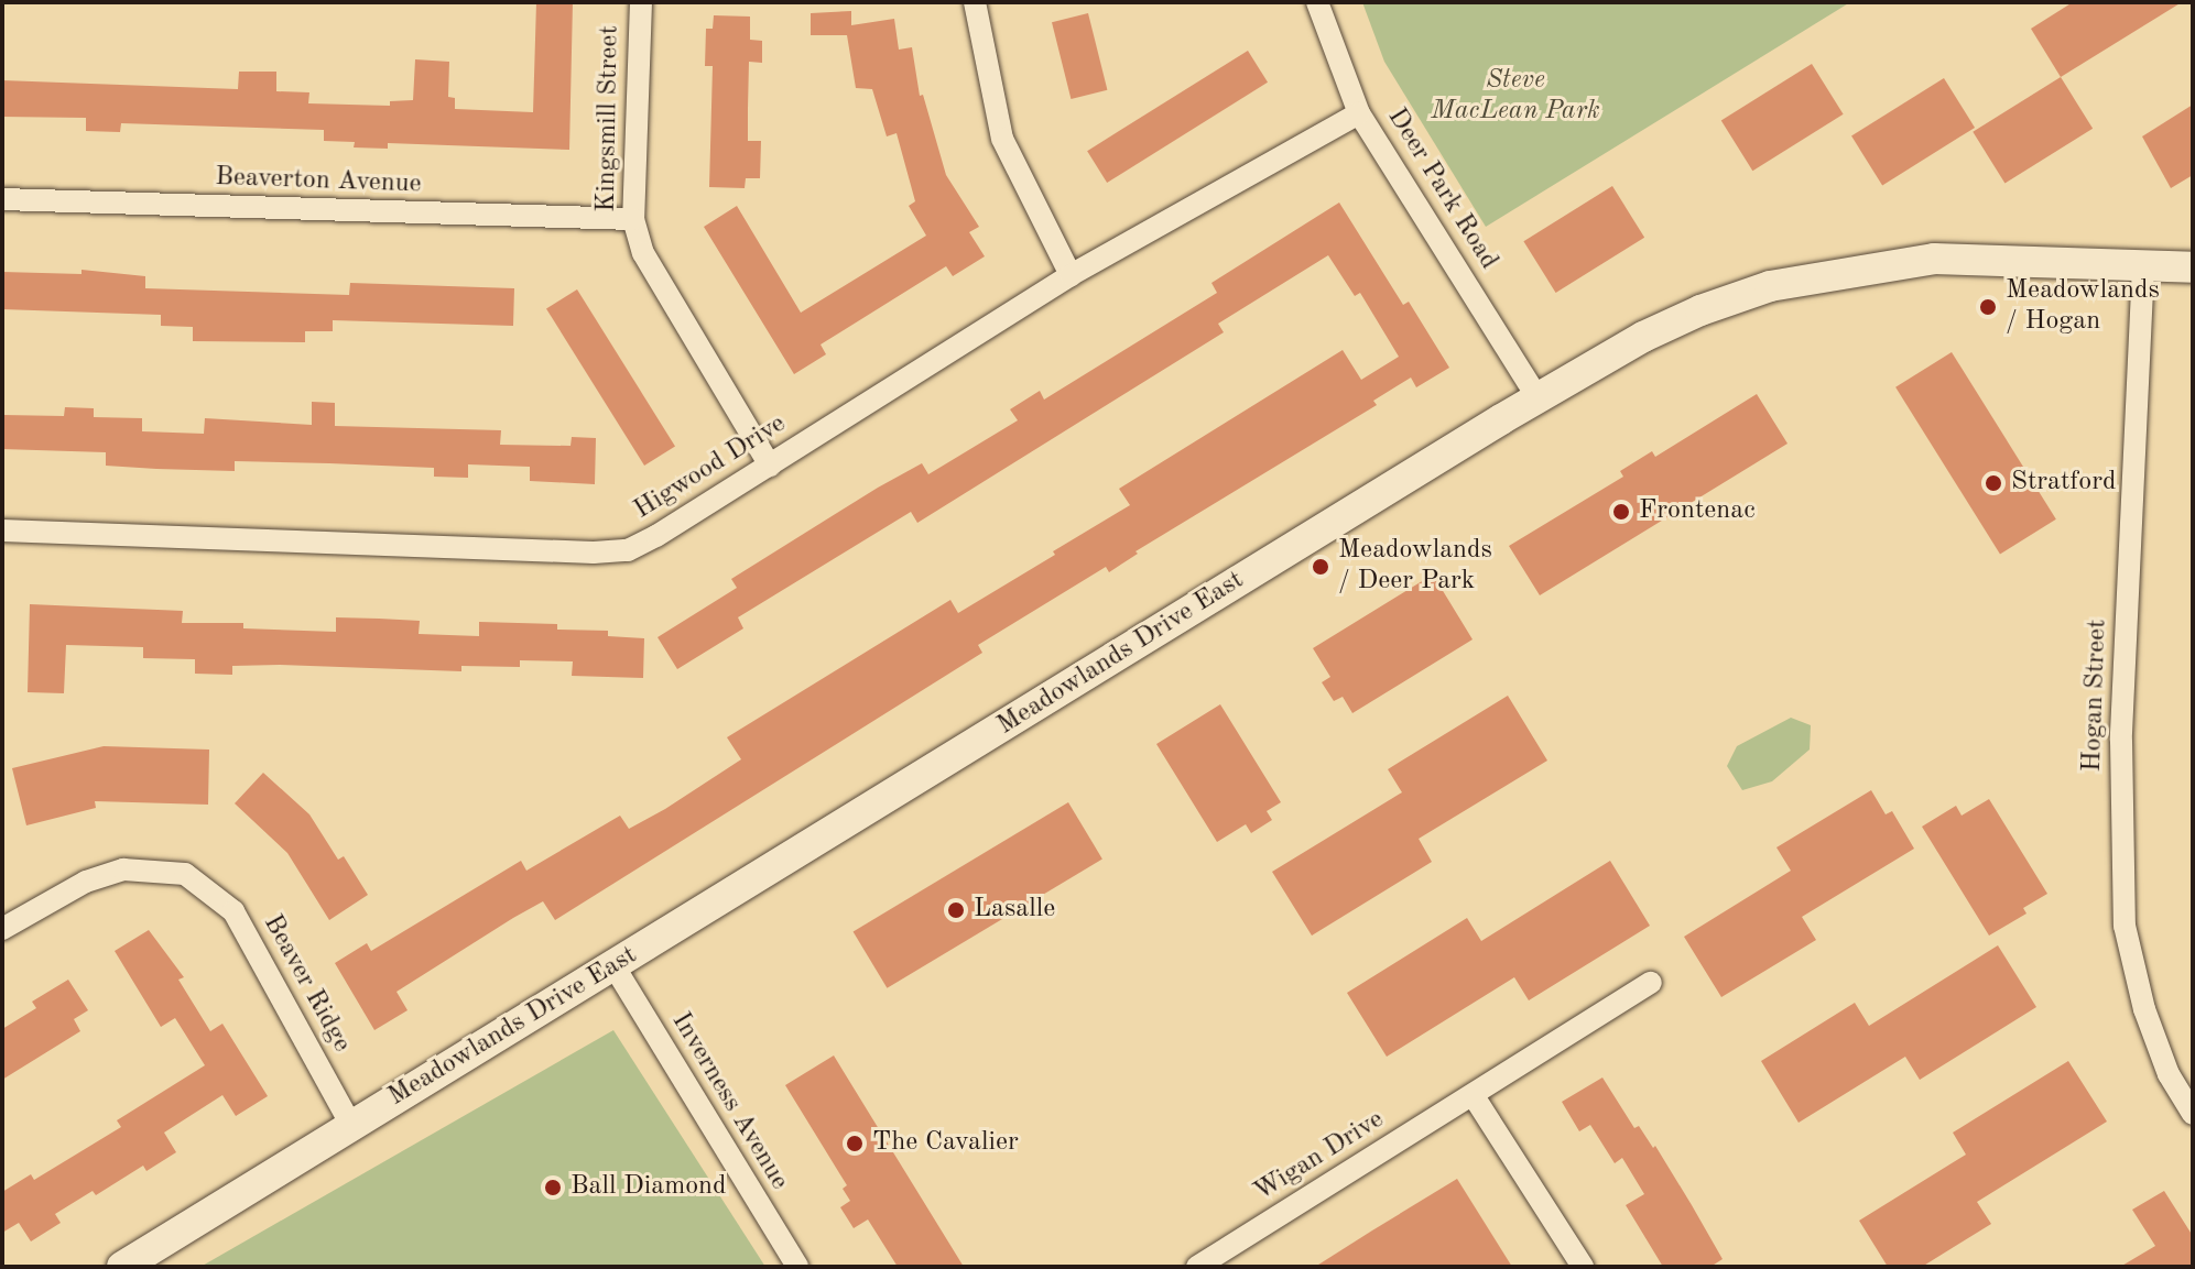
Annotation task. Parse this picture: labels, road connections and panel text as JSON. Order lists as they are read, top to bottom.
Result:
{
  "streets": {
    "main road": ["Meadowlands Drive East"],
    "street": [
      "Kingsmill Street",
      "Beaverton Avenue",
      "Deer Park Road",
      "Higwood Drive",
      "Hogan Street",
      "Beaver Ridge",
      "Inverness Avenue",
      "Wigan Drive"
    ]
  },
  "crossings": [
    ["Kingsmill Street", "Beaverton Avenue"],
    ["Kingsmill Street", "Higwood Drive"],
    ["Deer Park Road", "Higwood Drive"],
    ["Deer Park Road", "Meadowlands Drive East"],
    ["Meadowlands Drive East", "Hogan Street"],
    ["Meadowlands Drive East", "Beaver Ridge"],
    ["Meadowlands Drive East", "Inverness Avenue"]
  ],
  "parks": ["Steve MacLean Park"],
  "places": [
    "Meadowlands / Hogan",
    "Stratford",
    "Frontenac",
    "Meadowlands / Deer Park",
    "Lasalle",
    "The Cavalier",
    "Ball Diamond"
  ]
}
